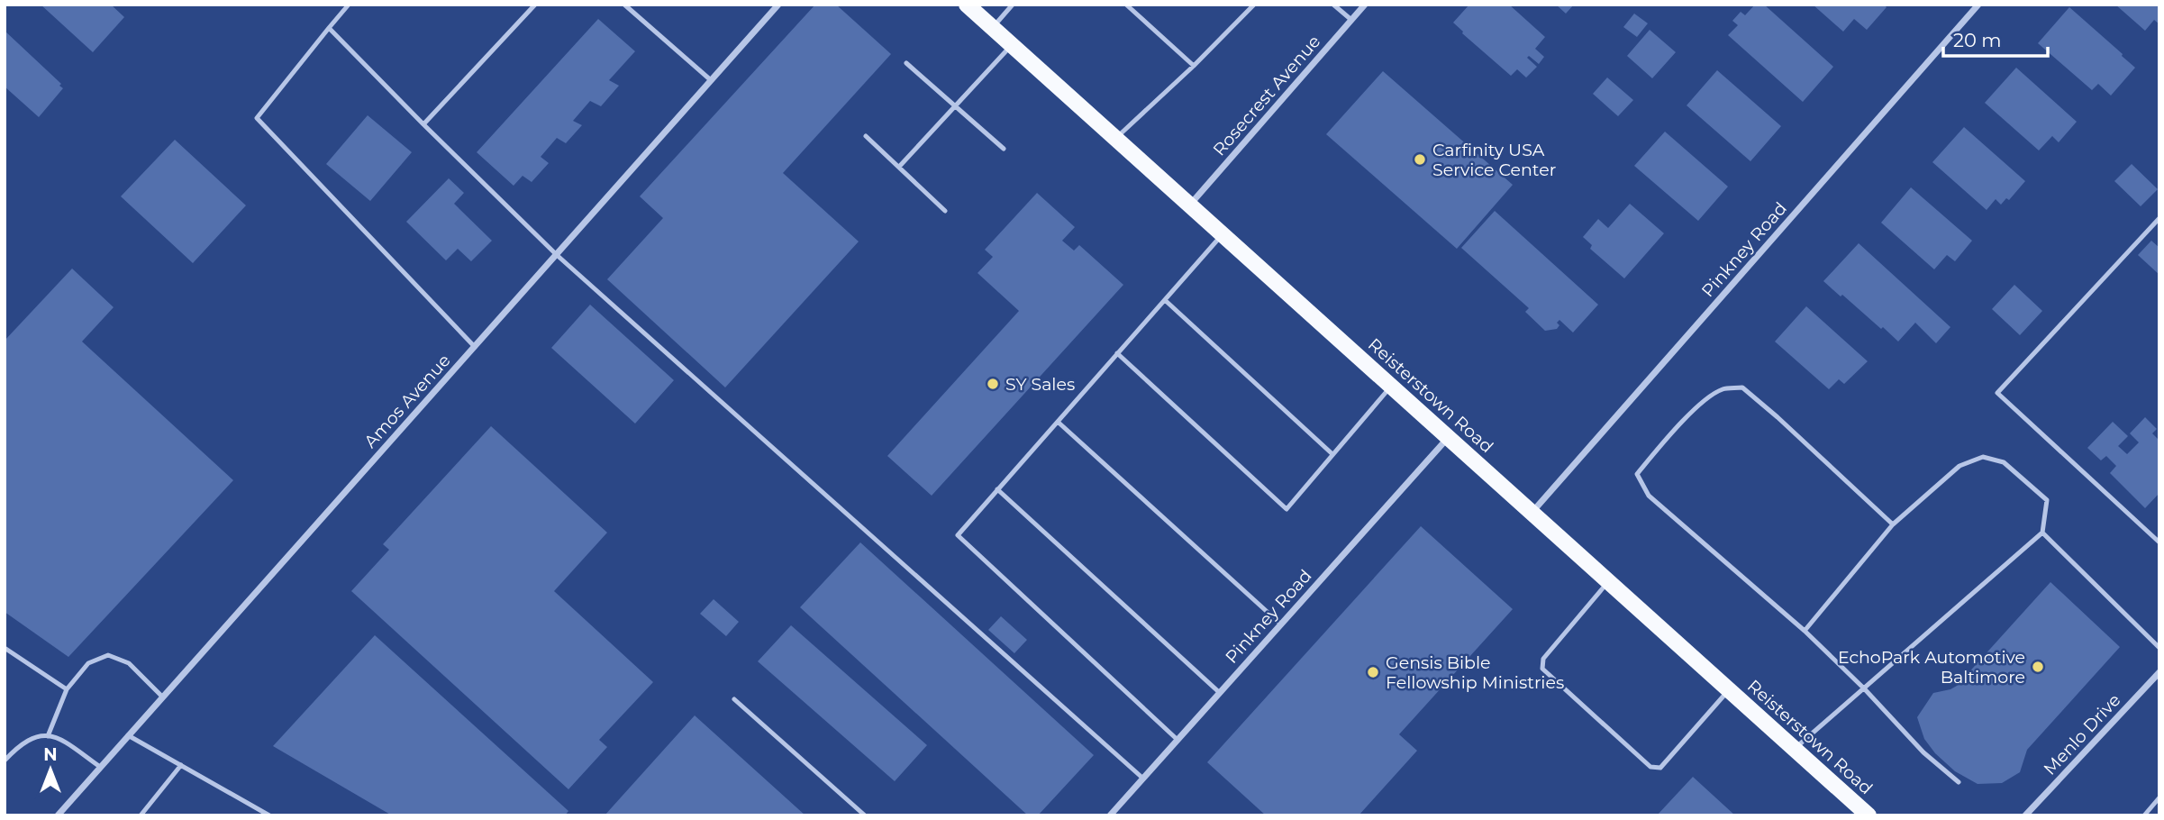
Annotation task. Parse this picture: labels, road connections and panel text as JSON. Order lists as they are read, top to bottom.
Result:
{
  "streets": {
    "main road": ["Reisterstown Road"],
    "street": [
      "Rosecrest Avenue",
      "Pinkney Road",
      "Amos Avenue",
      "Menlo Drive"
    ]
  },
  "crossings": [
    ["Rosecrest Avenue", "Reisterstown Road"],
    ["Pinkney Road", "Reisterstown Road"]
  ],
  "places": [
    "Carfinity USA Service Center",
    "SY Sales",
    "EchoPark Automotive Baltimore",
    "Gensis Bible Fellowship Ministries"
  ],
  "scale_bar": "20 m",
  "north": "top"
}
